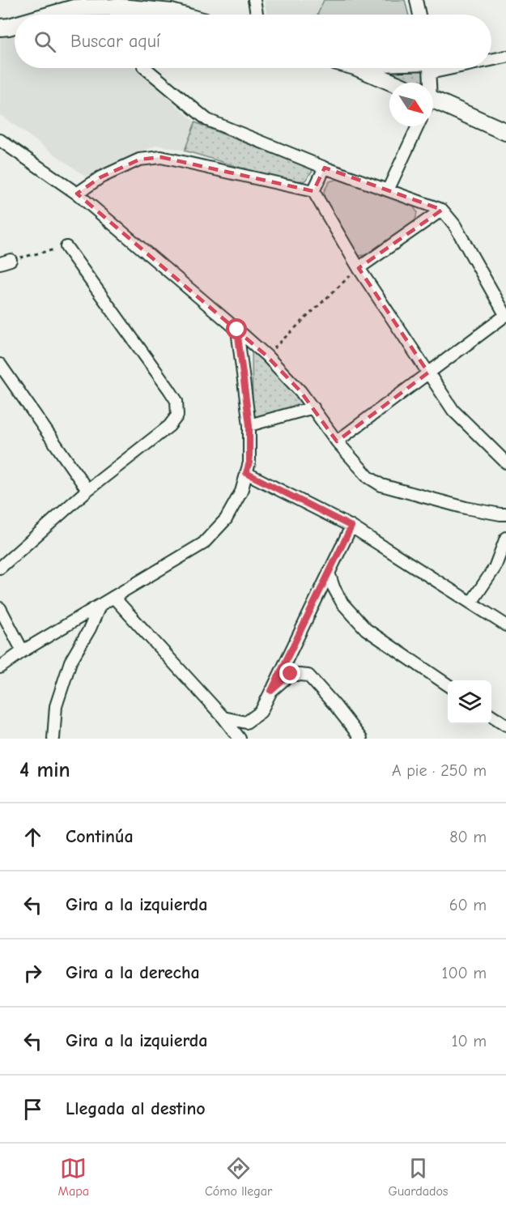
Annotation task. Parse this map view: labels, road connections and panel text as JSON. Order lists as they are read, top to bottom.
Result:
{
  "north": "bottom right",
  "page": {
    "search": "Buscar aquí",
    "heading": ["4 min", "A pie · 250 m"],
    "list": [
      ["Continúa", "80 m"],
      ["Gira a la izquierda", "60 m"],
      ["Gira a la derecha", "100 m"],
      ["Gira a la izquierda", "10 m"],
      "Llegada al destino"
    ],
    "nav": ["Mapa", "Cómo llegar", "Guardados"]
  }
}
